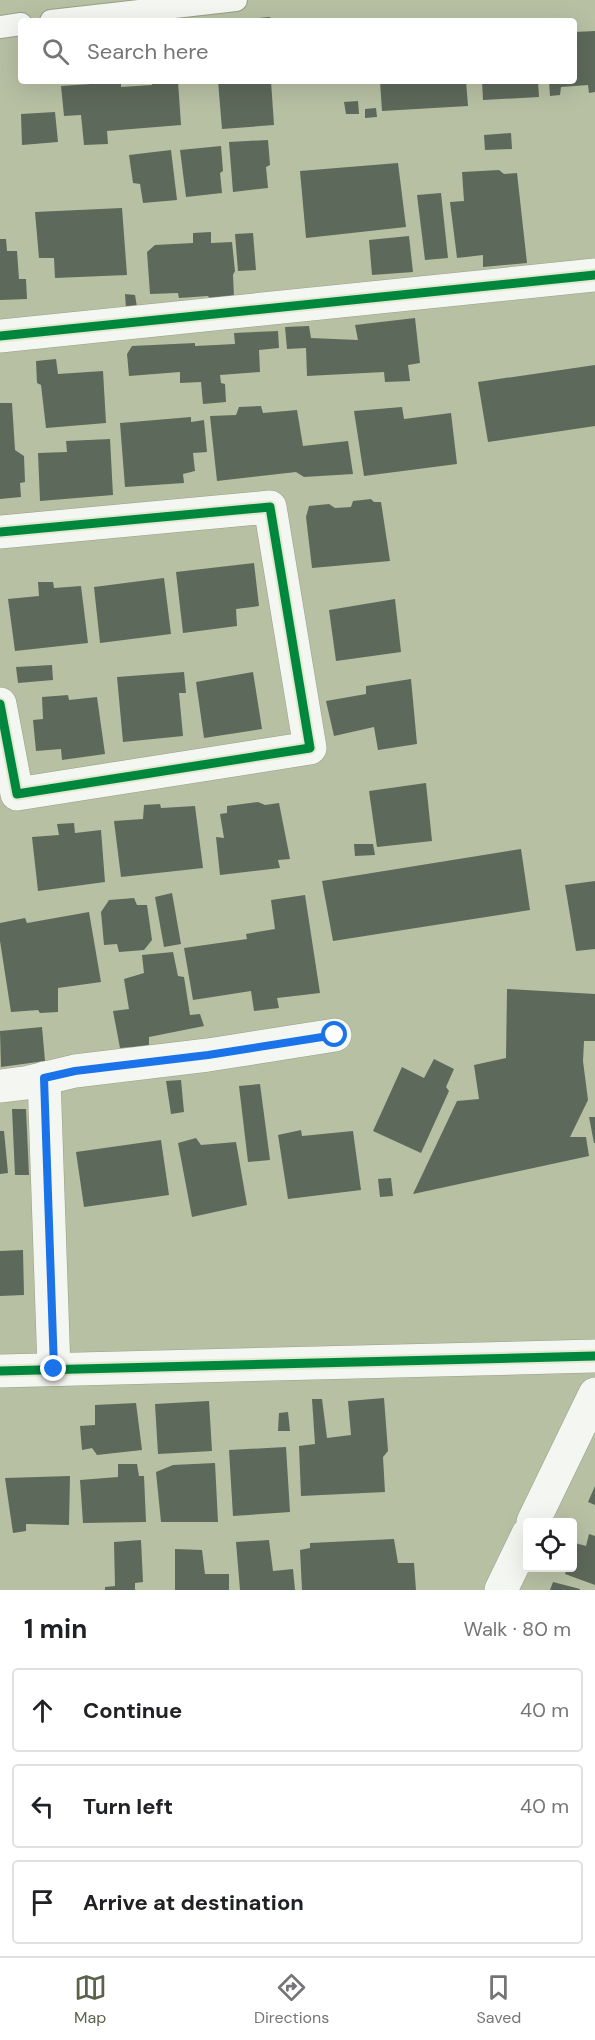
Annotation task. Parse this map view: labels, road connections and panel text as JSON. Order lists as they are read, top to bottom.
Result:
{
  "page": {
    "search": "Search here",
    "heading": ["1 min", "Walk · 80 m"],
    "list": [
      ["Continue", "40 m"],
      ["Turn left", "40 m"],
      "Arrive at destination"
    ],
    "nav": ["Map", "Directions", "Saved"]
  }
}
